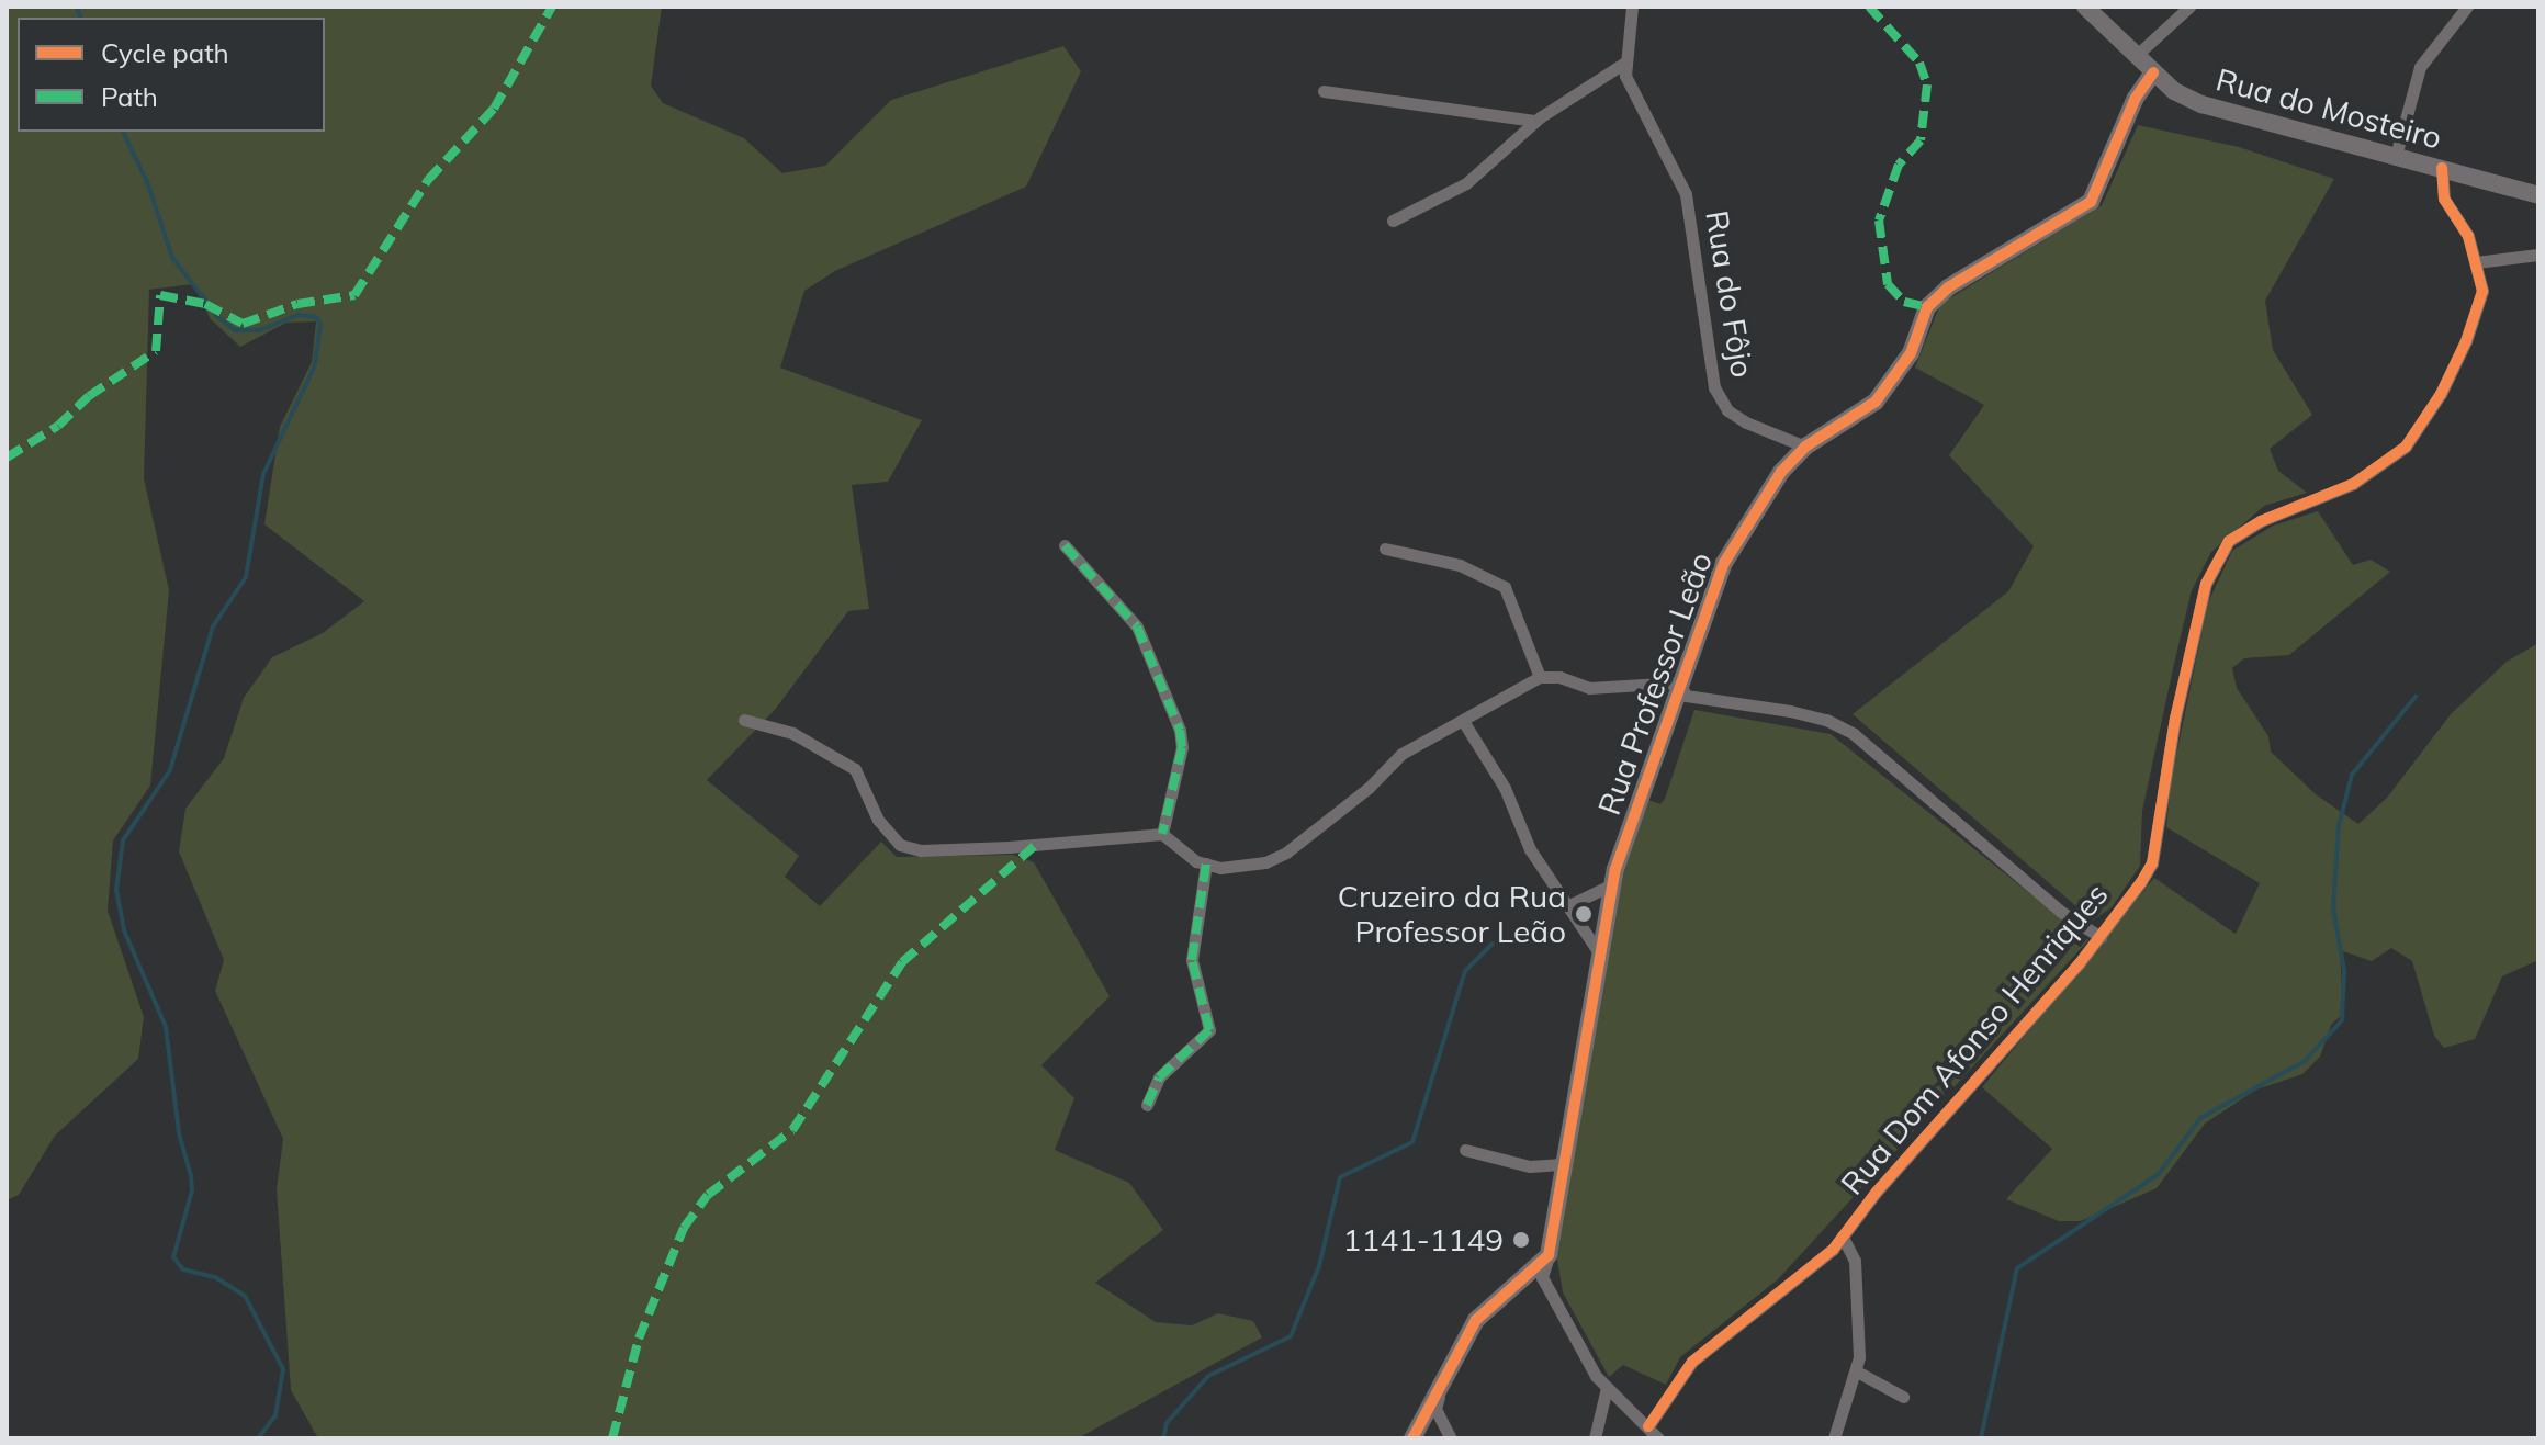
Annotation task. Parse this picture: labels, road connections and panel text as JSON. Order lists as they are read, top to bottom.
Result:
{
  "streets": {
    "street": [
      "Rua do Mosteiro",
      "Rua do Fôjo",
      "Rua Professor Leão",
      "Rua Dom Afonso Henriques"
    ]
  },
  "crossings": [
    ["Rua do Mosteiro", "Rua Professor Leão"],
    ["Rua do Mosteiro", "Rua Dom Afonso Henriques"],
    ["Rua do Fôjo", "Rua Professor Leão"]
  ],
  "places": ["Cruzeiro da Rua Professor Leão", "1141-1149"],
  "legend": ["Cycle path", "Path"]
}
